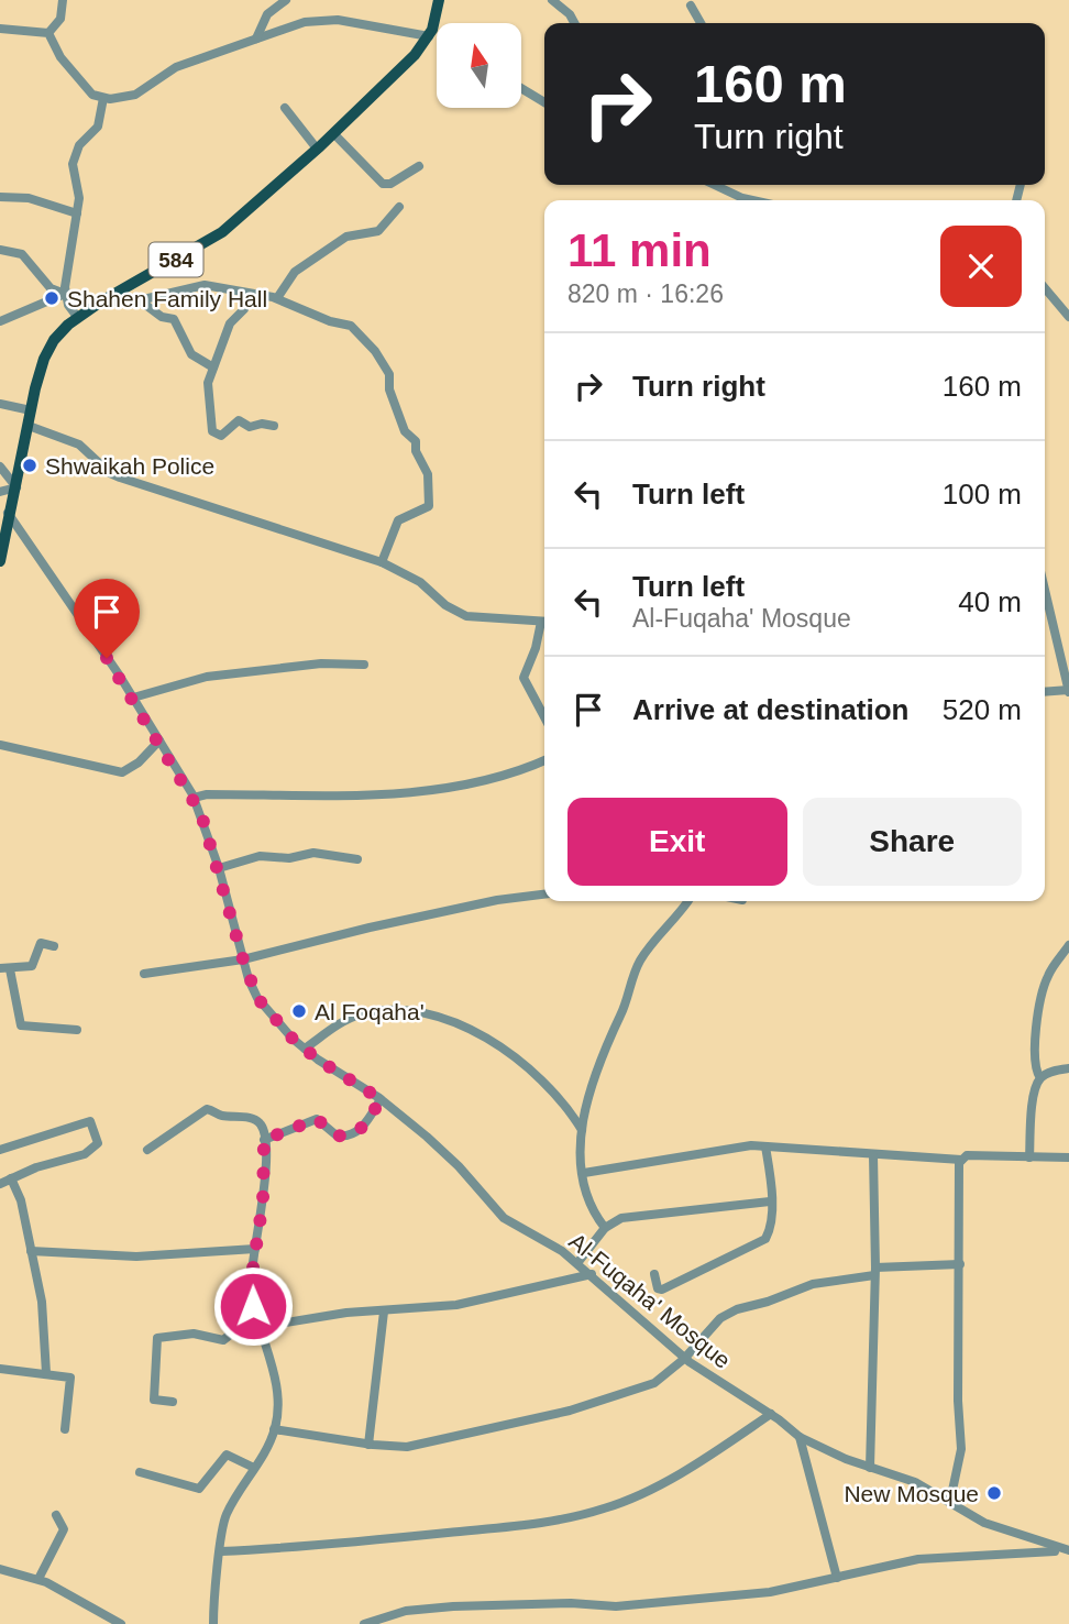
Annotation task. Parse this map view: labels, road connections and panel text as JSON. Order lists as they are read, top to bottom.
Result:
{
  "streets": {
    "main road": ["584"],
    "street": ["Al-Fuqaha' Mosque"]
  },
  "crossings": [
    ["584", "Al-Fuqaha' Mosque"]
  ],
  "places": [
    "Shahen Family Hall",
    "Shwaikah Police",
    "Al Foqaha'",
    "New Mosque"
  ],
  "north": "top",
  "page": {
    "turn": ["160 m", "Turn right"],
    "heading": ["11 min", "820 m · 16:26"],
    "list": [
      {
        "name": "Turn right",
        "value": "160 m"
      },
      {
        "name": "Turn left",
        "value": "100 m"
      },
      {
        "name": "Turn left",
        "note": "Al-Fuqaha' Mosque",
        "value": "40 m"
      },
      {
        "name": "Arrive at destination",
        "value": "520 m"
      }
    ],
    "buttons": ["Exit", "Share"]
  }
}
